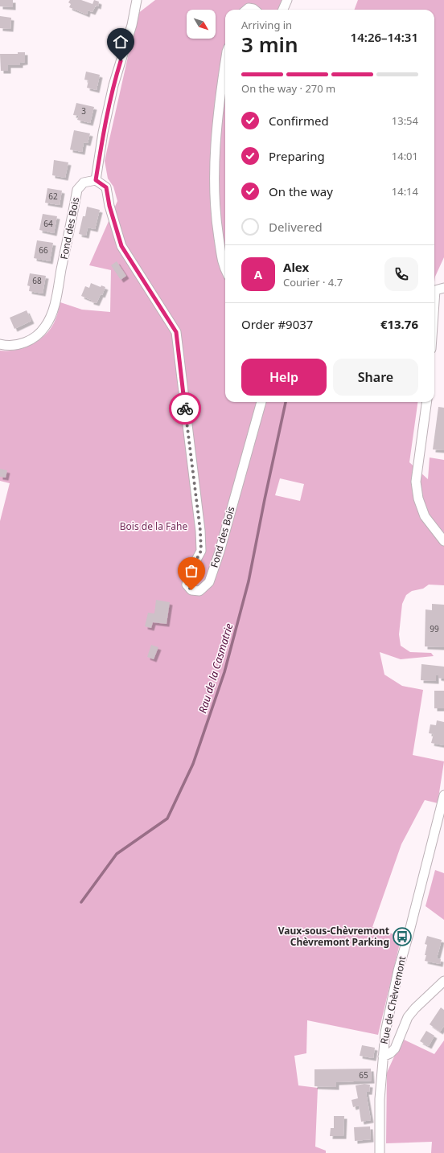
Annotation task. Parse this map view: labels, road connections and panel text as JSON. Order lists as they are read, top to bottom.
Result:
{
  "streets": {
    "street": ["Fond des Bois", "Rue de Chèvremont"]
  },
  "water": ["Rau de la Casmatrie"],
  "parks": ["Bois de la Fahe"],
  "places": {
    "bus stop": ["Vaux-sous-Chèvremont Chèvremont Parking"]
  },
  "house_numbers": [
    "3",
    "62",
    "64",
    "66",
    "68",
    "99",
    "65"
  ],
  "north": "bottom right",
  "page": {
    "heading": ["3 min", "Arriving in", "14:26–14:31"],
    "panel": [
      "Alex",
      "Courier · 4.7",
      "Order #9037",
      "€13.76"
    ],
    "bar": "On the way · 270 m",
    "list": [
      ["Confirmed", "13:54"],
      ["Preparing", "14:01"],
      ["On the way", "14:14"],
      "Delivered"
    ],
    "round": "A",
    "buttons": ["Help", "Share"]
  }
}
